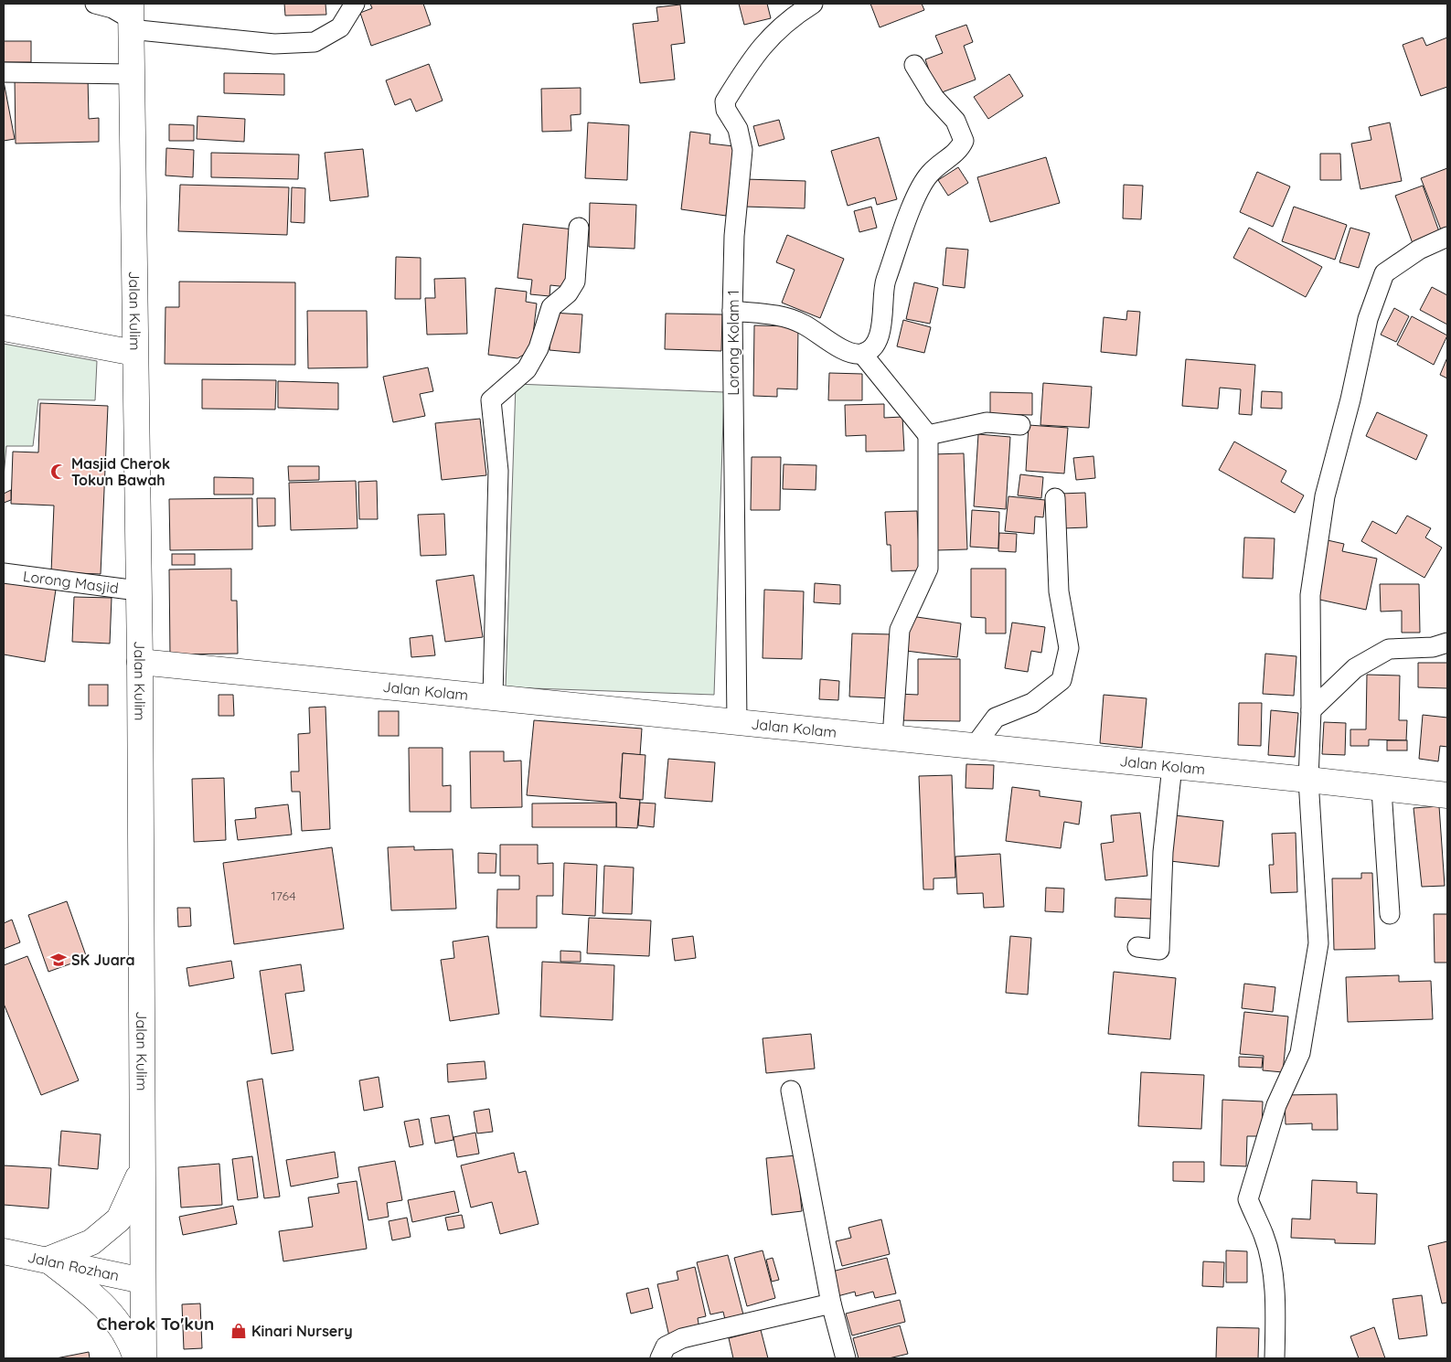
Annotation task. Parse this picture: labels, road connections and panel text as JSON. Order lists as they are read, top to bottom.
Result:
{
  "streets": {
    "main road": ["Jalan Kulim", "Jalan Kolam", "Jalan Rozhan"],
    "street": ["Lorong Kolam 1", "Lorong Masjid"]
  },
  "crossings": [
    ["Jalan Kulim", "Lorong Masjid"],
    ["Jalan Kulim", "Jalan Kolam"],
    ["Jalan Kulim", "Jalan Rozhan"],
    ["Lorong Kolam 1", "Jalan Kolam"]
  ],
  "districts": ["Cherok To'kun"],
  "places": {
    "mosque": ["Masjid Cherok Tokun Bawah"],
    "school or university": ["SK Juara"],
    "shop": ["Kinari Nursery"]
  },
  "house_numbers": ["1764"]
}
